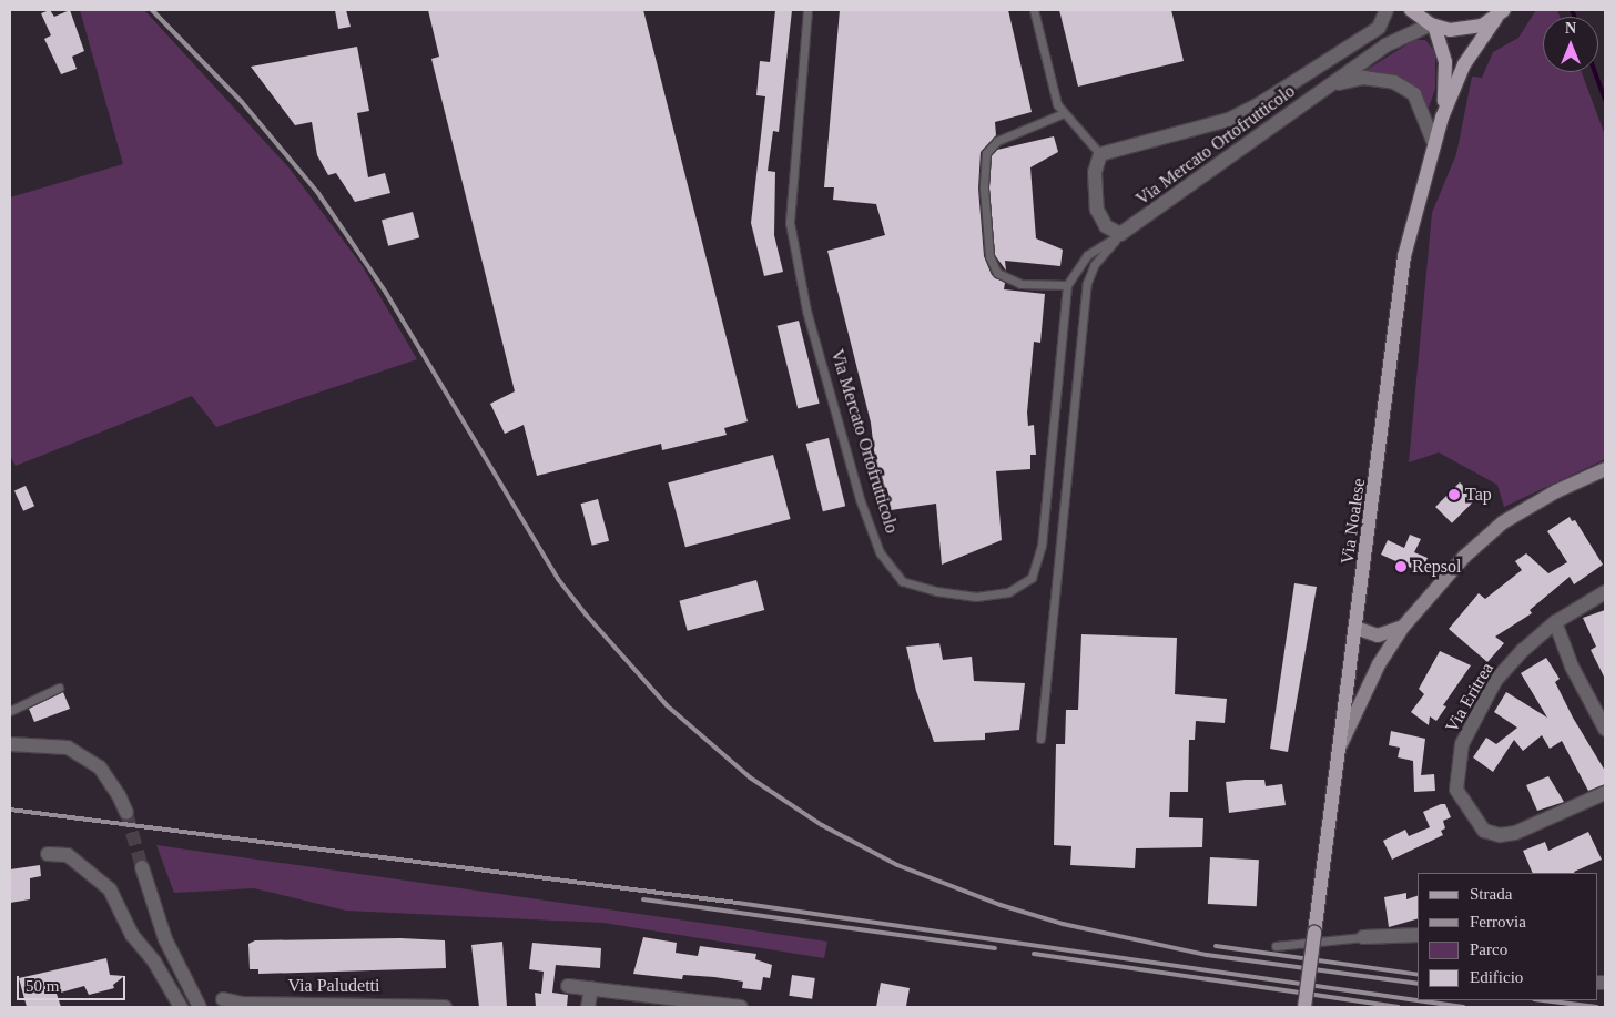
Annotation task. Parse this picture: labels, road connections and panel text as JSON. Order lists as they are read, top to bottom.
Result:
{
  "streets": {
    "main road": ["Via Noalese"],
    "street": ["Via Mercato Ortofrutticolo", "Via Eritrea", "Via Paludetti"]
  },
  "crossings": [
    ["Via Mercato Ortofrutticolo", "Via Noalese"]
  ],
  "places": ["Tap", "Repsol"],
  "legend": [
    "Strada",
    "Ferrovia",
    "Parco",
    "Edificio"
  ],
  "scale_bar": "50 m",
  "north": "top"
}
